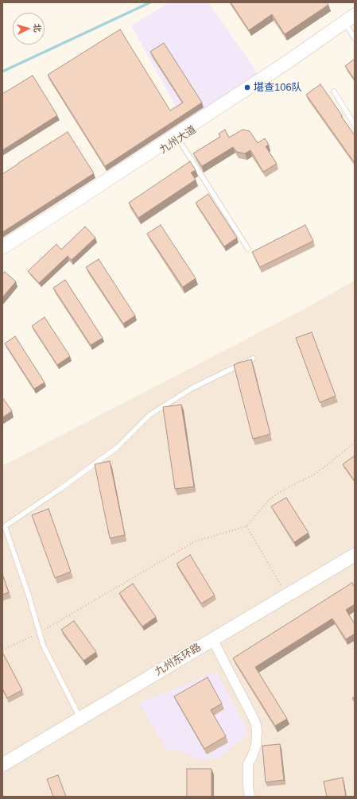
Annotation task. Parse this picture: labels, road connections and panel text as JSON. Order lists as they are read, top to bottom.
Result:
{
  "streets": {
    "main road": ["九州大道", "九州东环路"]
  },
  "places": ["堪查106队"],
  "north": "right"
}
